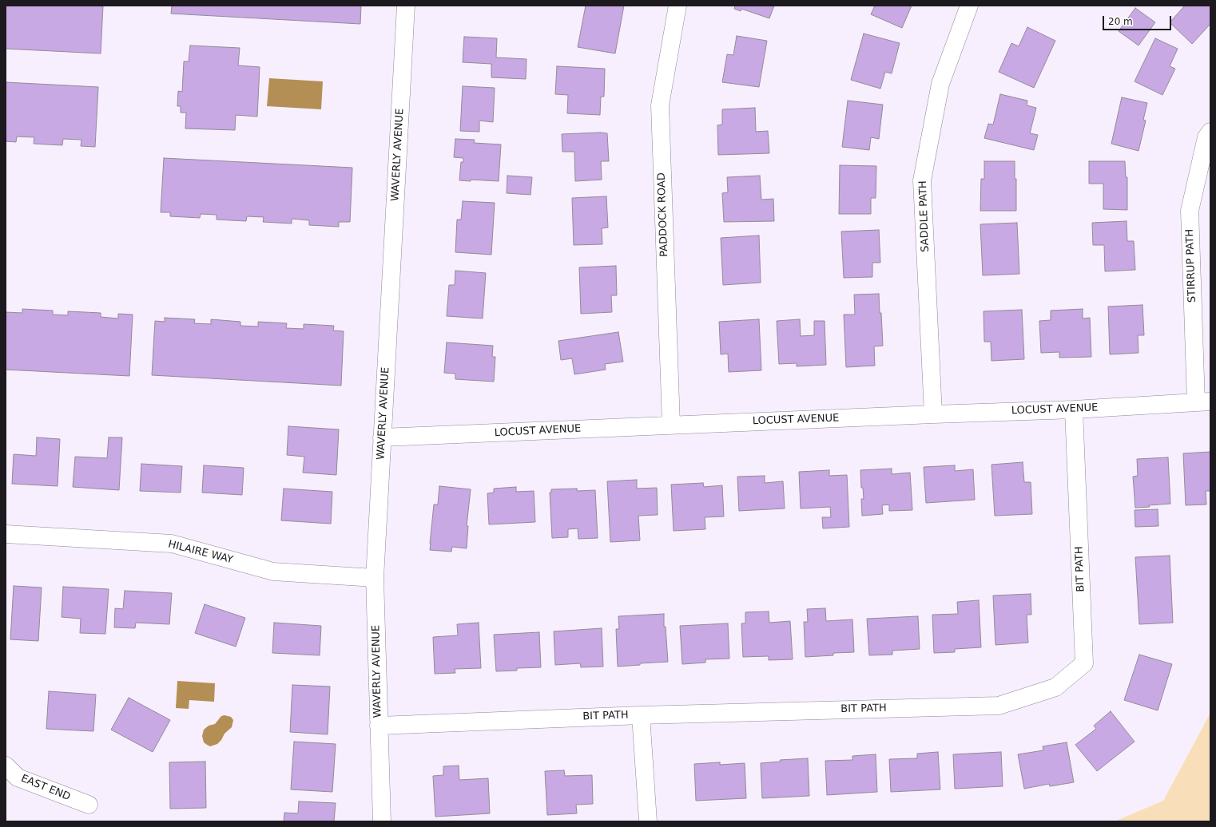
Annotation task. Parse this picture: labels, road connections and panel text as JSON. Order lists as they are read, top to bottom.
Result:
{
  "streets": {
    "street": [
      "WAVERLY AVENUE",
      "PADDOCK ROAD",
      "SADDLE PATH",
      "STIRRUP PATH",
      "LOCUST AVENUE",
      "HILAIRE WAY",
      "BIT PATH",
      "EAST END"
    ]
  },
  "crossings": [
    ["WAVERLY AVENUE", "LOCUST AVENUE"],
    ["WAVERLY AVENUE", "HILAIRE WAY"],
    ["WAVERLY AVENUE", "BIT PATH"],
    ["PADDOCK ROAD", "LOCUST AVENUE"],
    ["SADDLE PATH", "LOCUST AVENUE"],
    ["STIRRUP PATH", "LOCUST AVENUE"],
    ["LOCUST AVENUE", "BIT PATH"]
  ],
  "scale_bar": "20 m"
}
